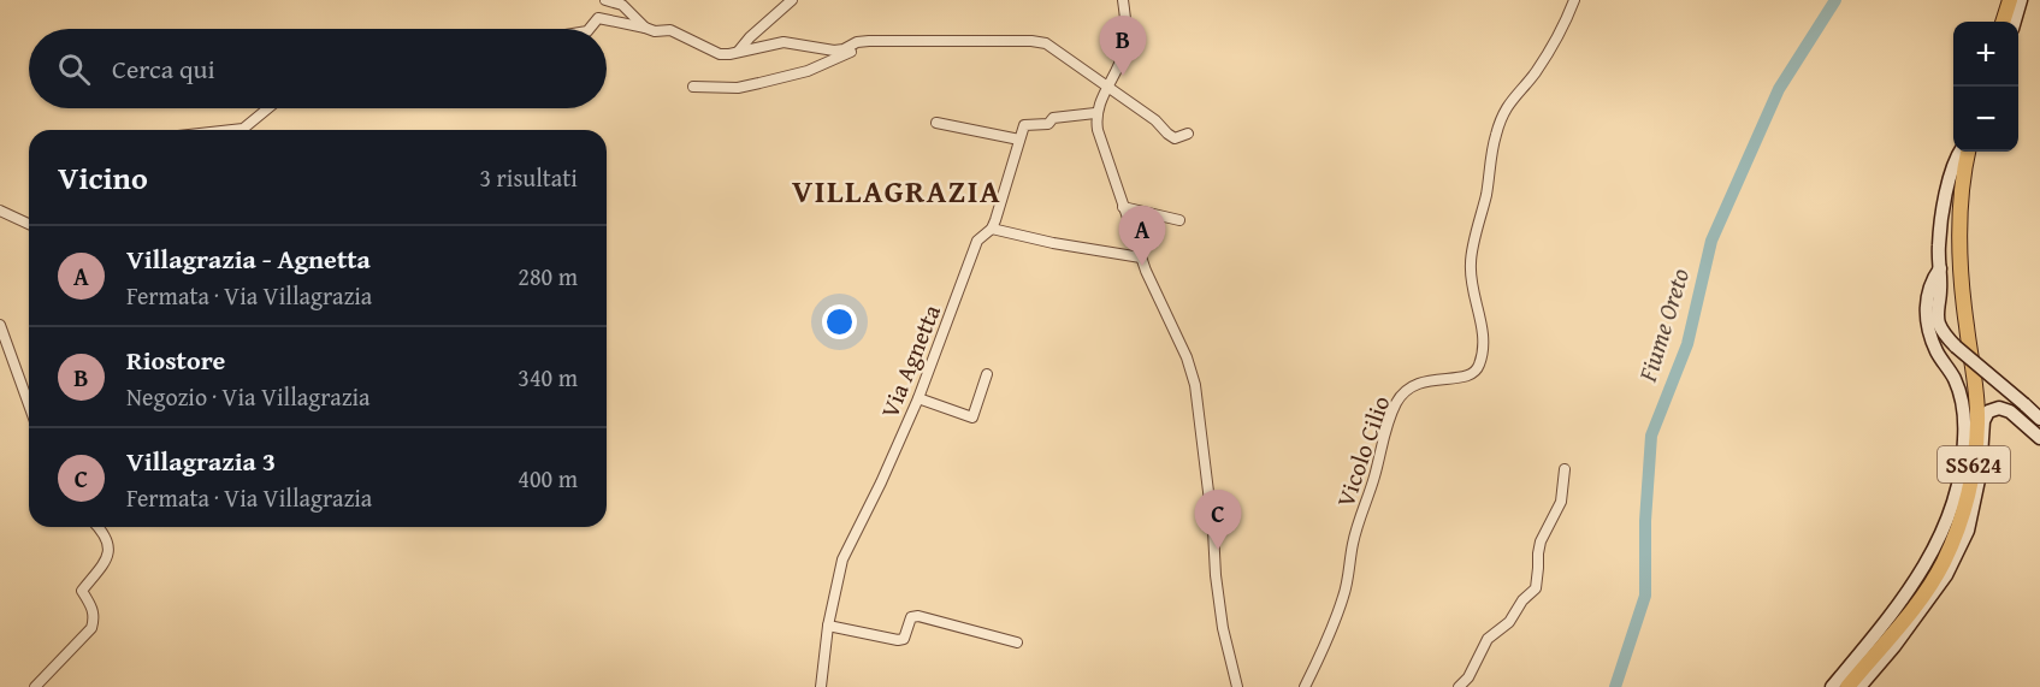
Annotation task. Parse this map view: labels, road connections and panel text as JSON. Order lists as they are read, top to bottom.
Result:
{
  "streets": {
    "main road": ["SS624"],
    "street": ["Via Agnetta", "Vicolo Cilio"]
  },
  "districts": ["VILLAGRAZIA"],
  "water": ["Fiume Oreto"],
  "page": {
    "pins": ["B", "A", "C"],
    "map_buttons": ["+", "−"],
    "search": "Cerca qui",
    "heading": ["Vicino", "3 risultati"],
    "list": [
      {
        "mark": "A",
        "name": "Villagrazia - Agnetta",
        "note": "Fermata · Via Villagrazia",
        "value": "280 m"
      },
      {
        "mark": "B",
        "name": "Riostore",
        "note": "Negozio · Via Villagrazia",
        "value": "340 m"
      },
      {
        "mark": "C",
        "name": "Villagrazia 3",
        "note": "Fermata · Via Villagrazia",
        "value": "400 m"
      }
    ]
  }
}
